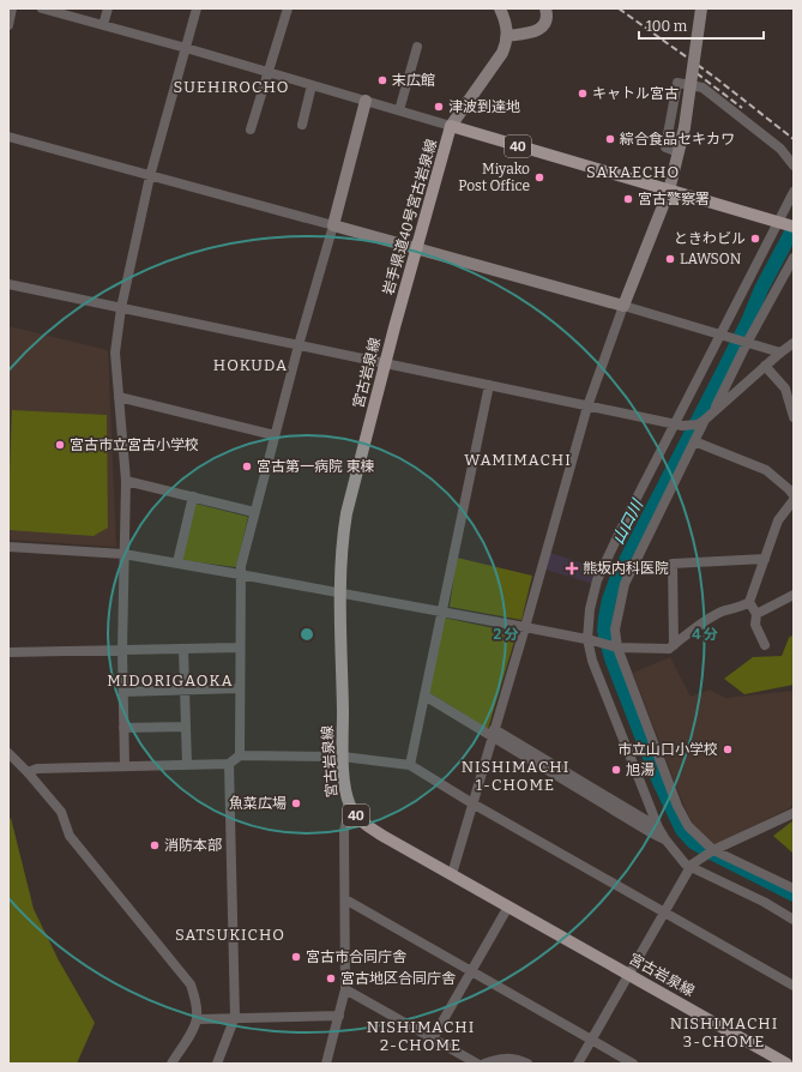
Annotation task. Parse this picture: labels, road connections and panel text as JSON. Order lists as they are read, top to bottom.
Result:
{
  "streets": {
    "main road": ["40", "岩手県道40号宮古岩泉線", "宮古岩泉線"]
  },
  "crossings": [
    ["岩手県道40号宮古岩泉線", "宮古岩泉線"]
  ],
  "districts": [
    "SUEHIROCHO",
    "SAKAECHO",
    "HOKUDA",
    "WAMIMACHI",
    "MIDORIGAOKA",
    "NISHIMACHI 1-CHOME",
    "SATSUKICHO",
    "NISHIMACHI 3-CHOME",
    "NISHIMACHI 2-CHOME"
  ],
  "water": ["山口川"],
  "places": {
    "other": [
      "末広館",
      "キャトル宮古",
      "津波到達地",
      "綜合食品セキカワ",
      "Miyako Post Office",
      "宮古警察署",
      "ときわビル",
      "LAWSON",
      "宮古市立宮古小学校",
      "宮古第一病院 東棟",
      "市立山口小学校",
      "旭湯",
      "魚菜広場",
      "消防本部",
      "宮古市合同庁舎",
      "宮古地区合同庁舎"
    ],
    "health": ["熊坂内科医院"]
  },
  "scale_bar": "100 m",
  "rings": ["2 分", "4 分"]
}
